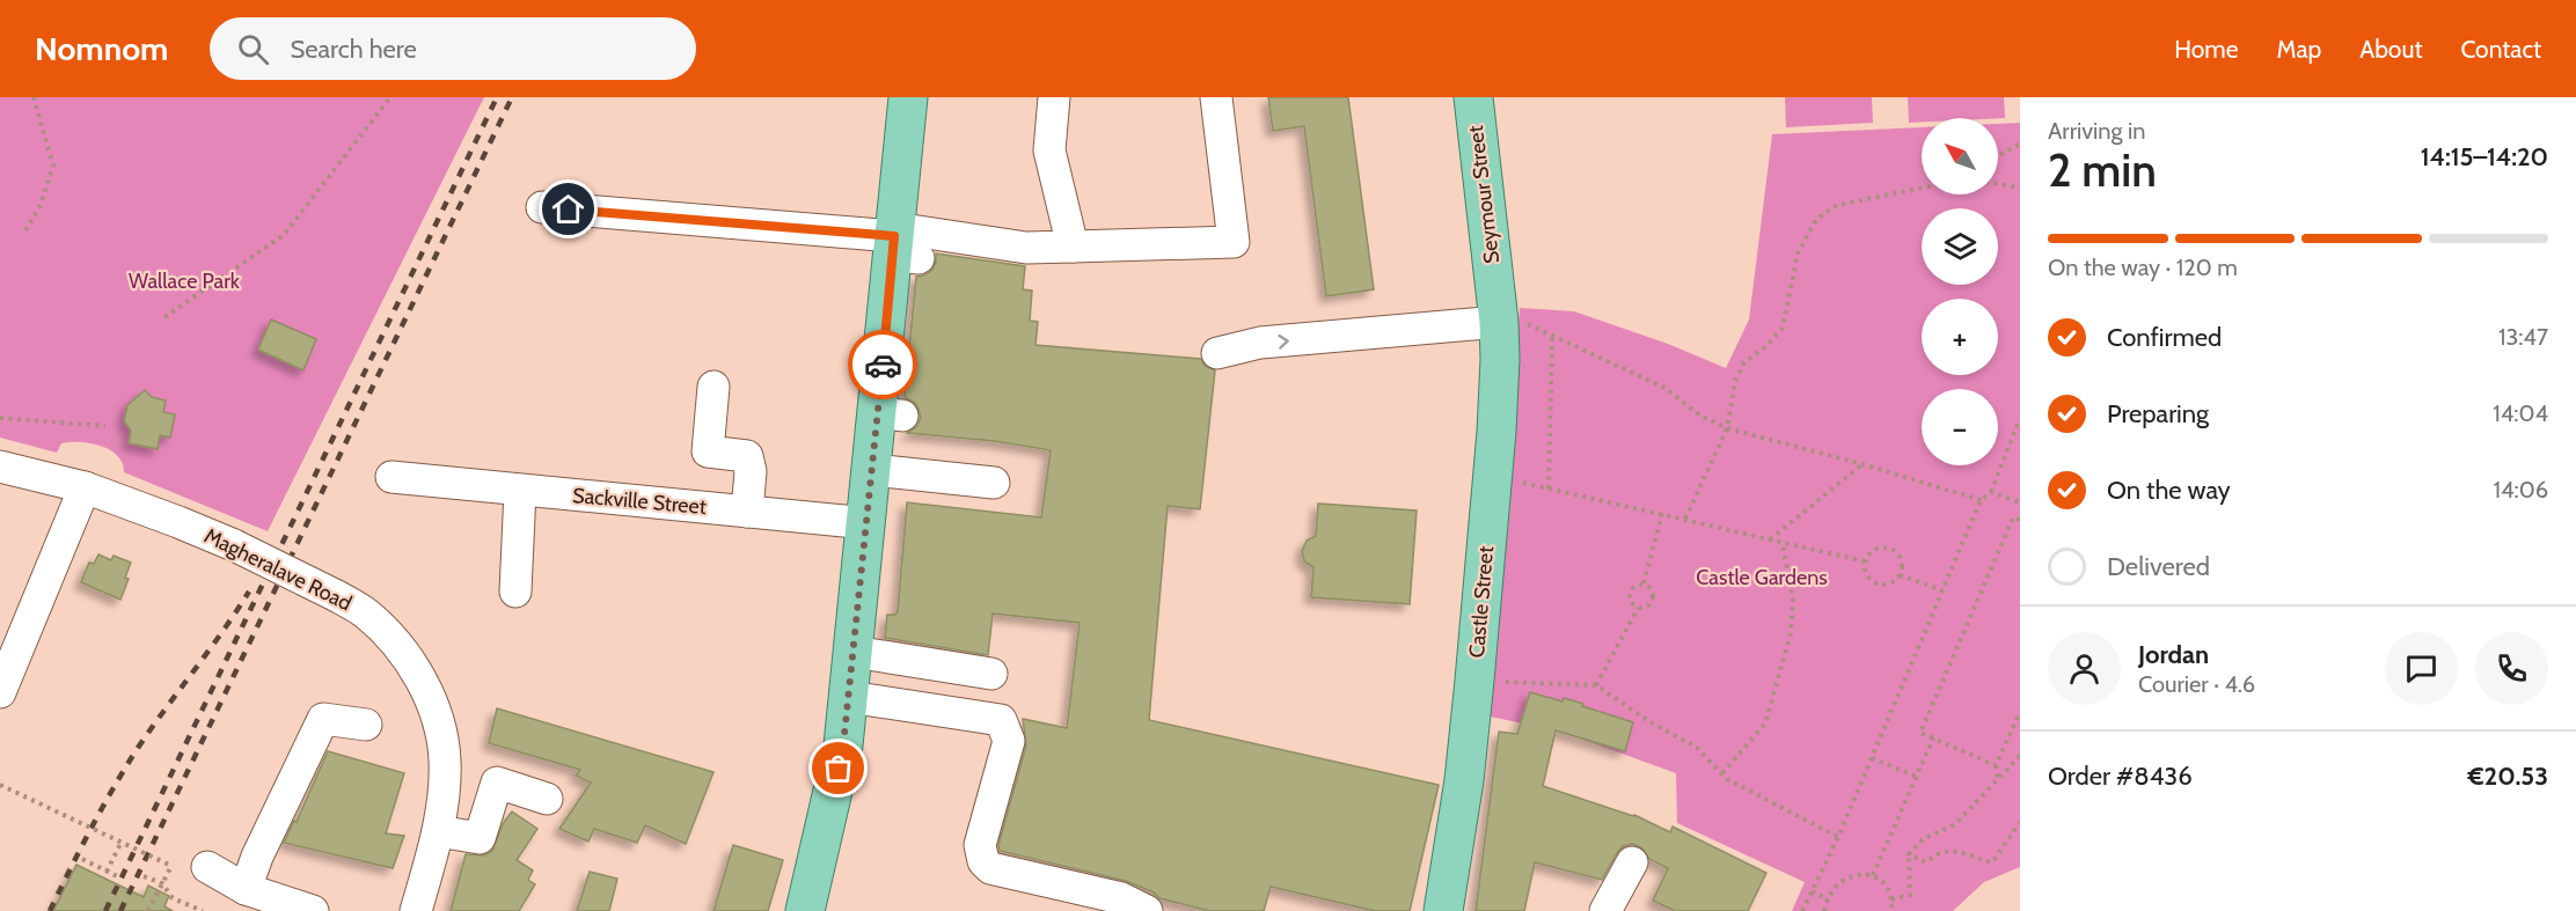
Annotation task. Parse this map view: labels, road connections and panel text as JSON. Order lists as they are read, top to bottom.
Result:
{
  "streets": {
    "main road": ["Seymour Street", "Castle Street"],
    "street": ["Sackville Street", "Magheralave Road"]
  },
  "crossings": [
    ["Seymour Street", "Castle Street"]
  ],
  "parks": ["Wallace Park", "Castle Gardens"],
  "north": "top left",
  "page": {
    "header": "Nomnom",
    "search": "Search here",
    "nav": [
      "Home",
      "Map",
      "About",
      "Contact"
    ],
    "heading": ["2 min", "Arriving in", "14:15–14:20"],
    "panel": [
      "Jordan",
      "Courier · 4.6",
      "Order #8436",
      "€20.53"
    ],
    "map_buttons": ["+", "−"],
    "bar": "On the way · 120 m",
    "list": [
      ["Confirmed", "13:47"],
      ["Preparing", "14:04"],
      ["On the way", "14:06"],
      "Delivered"
    ]
  }
}
